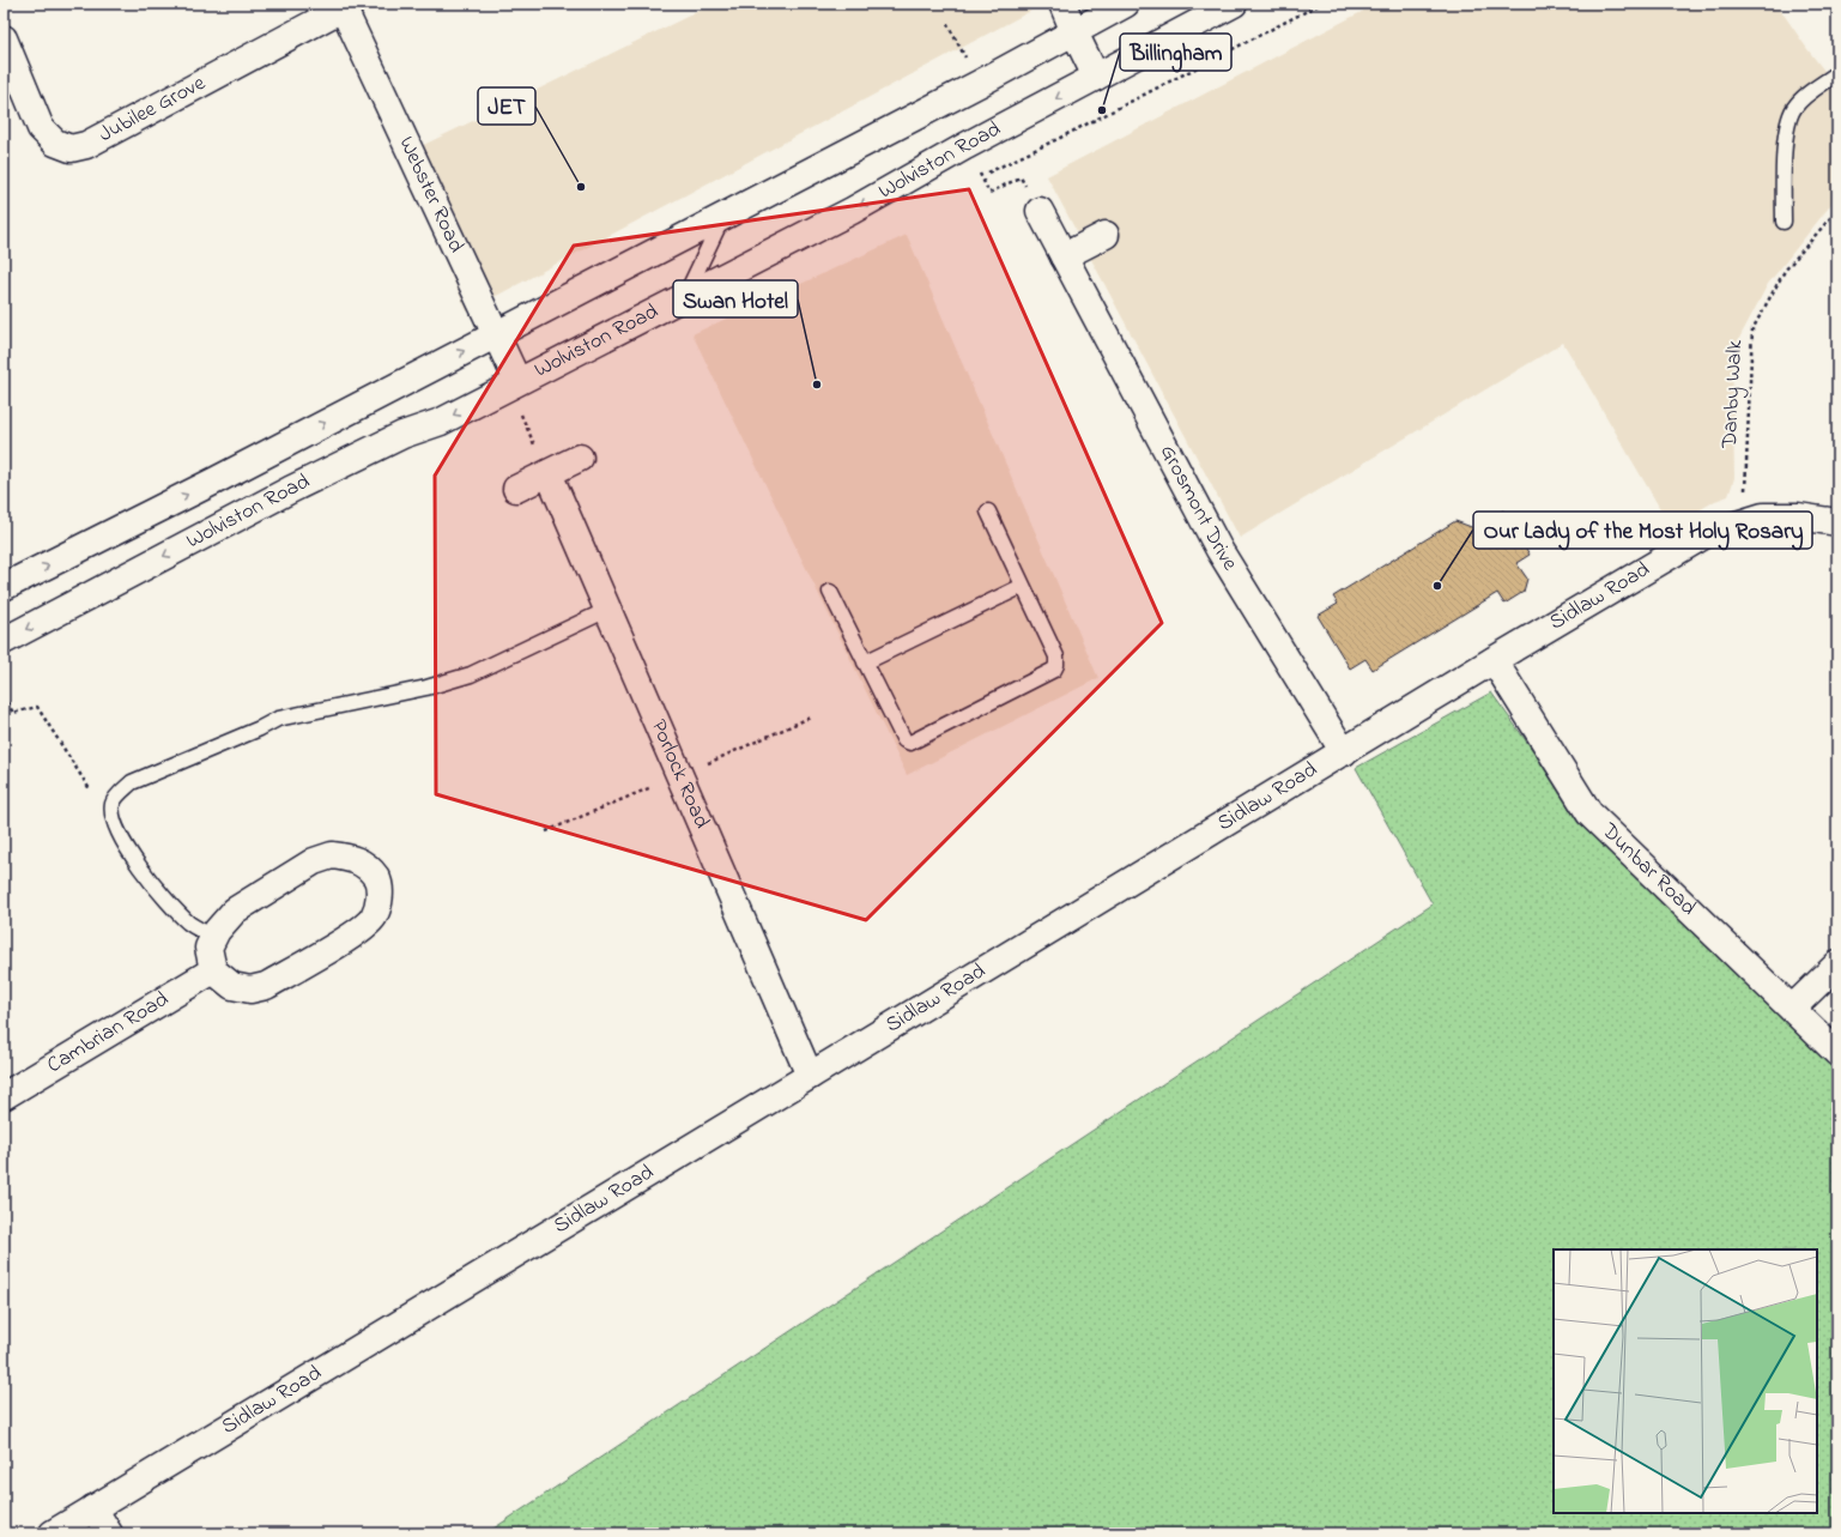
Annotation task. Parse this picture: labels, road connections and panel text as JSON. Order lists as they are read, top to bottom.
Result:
{
  "streets": {
    "street": [
      "Jubilee Grove",
      "Wolviston Road",
      "Webster Road",
      "Grosmont Drive",
      "Sidlaw Road",
      "Porlock Road",
      "Dunbar Road",
      "Cambrian Road"
    ],
    "path": ["Danby Walk"]
  },
  "crossings": [
    ["Jubilee Grove", "Webster Road"],
    ["Wolviston Road", "Webster Road"],
    ["Danby Walk", "Sidlaw Road"],
    ["Grosmont Drive", "Sidlaw Road"],
    ["Sidlaw Road", "Porlock Road"],
    ["Sidlaw Road", "Dunbar Road"]
  ],
  "places": [
    "Billingham",
    "JET",
    "Swan Hotel",
    "Our Lady of the Most Holy Rosary"
  ]
}
